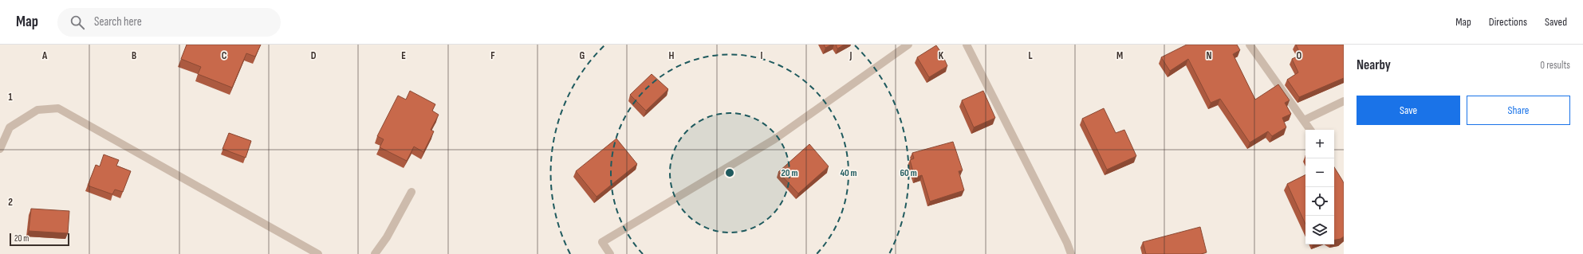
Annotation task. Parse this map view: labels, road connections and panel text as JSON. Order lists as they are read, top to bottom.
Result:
{
  "scale_bar": "20 m",
  "page": {
    "header": "Map",
    "search": "Search here",
    "nav": ["Map", "Directions", "Saved"],
    "heading": ["Nearby", "0 results"],
    "buttons": ["Save", "Share"],
    "map_buttons": ["+", "−"],
    "scale": "20 m"
  },
  "grid": {
    "columns": [
      "A",
      "B",
      "C",
      "D",
      "E",
      "F",
      "G",
      "H",
      "I",
      "J",
      "K",
      "L",
      "M",
      "N",
      "O"
    ],
    "rows": ["1", "2"]
  },
  "rings": ["20 m", "40 m", "60 m"]
}
